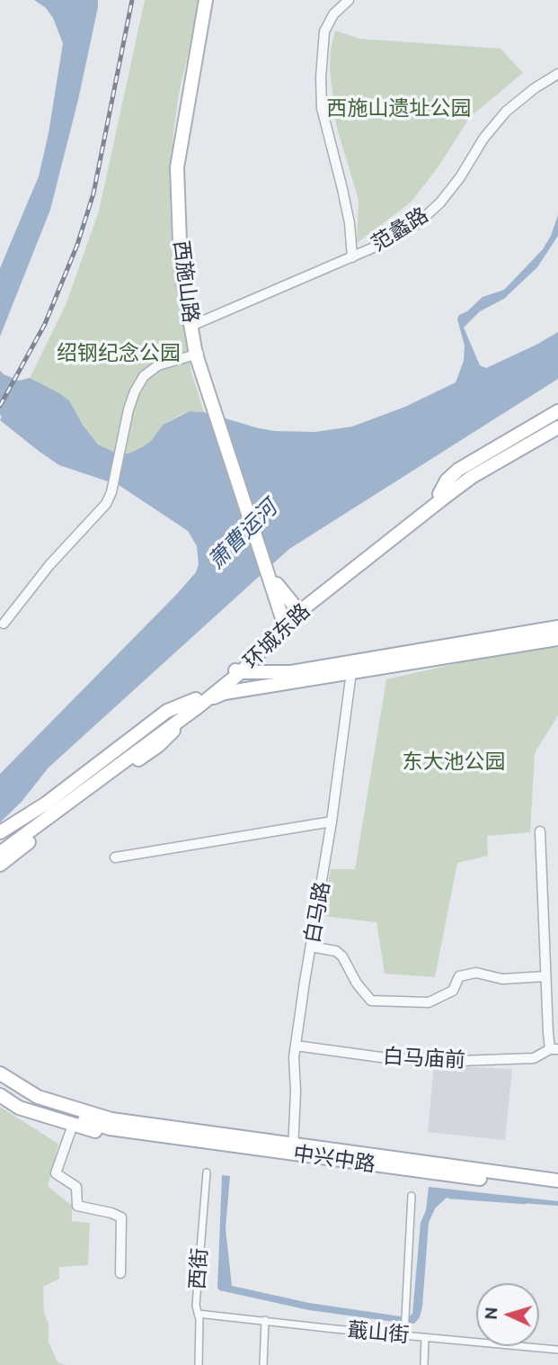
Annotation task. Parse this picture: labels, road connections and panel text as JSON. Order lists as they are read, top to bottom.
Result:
{
  "streets": {
    "main road": ["西施山路", "环城东路", "中兴中路"],
    "street": [
      "范蠡路",
      "白马路",
      "白马庙前",
      "西街",
      "蕺山街"
    ]
  },
  "crossings": [
    ["范蠡路", "西施山路"],
    ["西施山路", "环城东路"],
    ["白马路", "白马庙前"],
    ["白马路", "中兴中路"],
    ["西街", "蕺山街"]
  ],
  "water": ["萧曹运河"],
  "parks": ["西施山遗址公园", "绍钢纪念公园", "东大池公园"],
  "north": "left"
}
